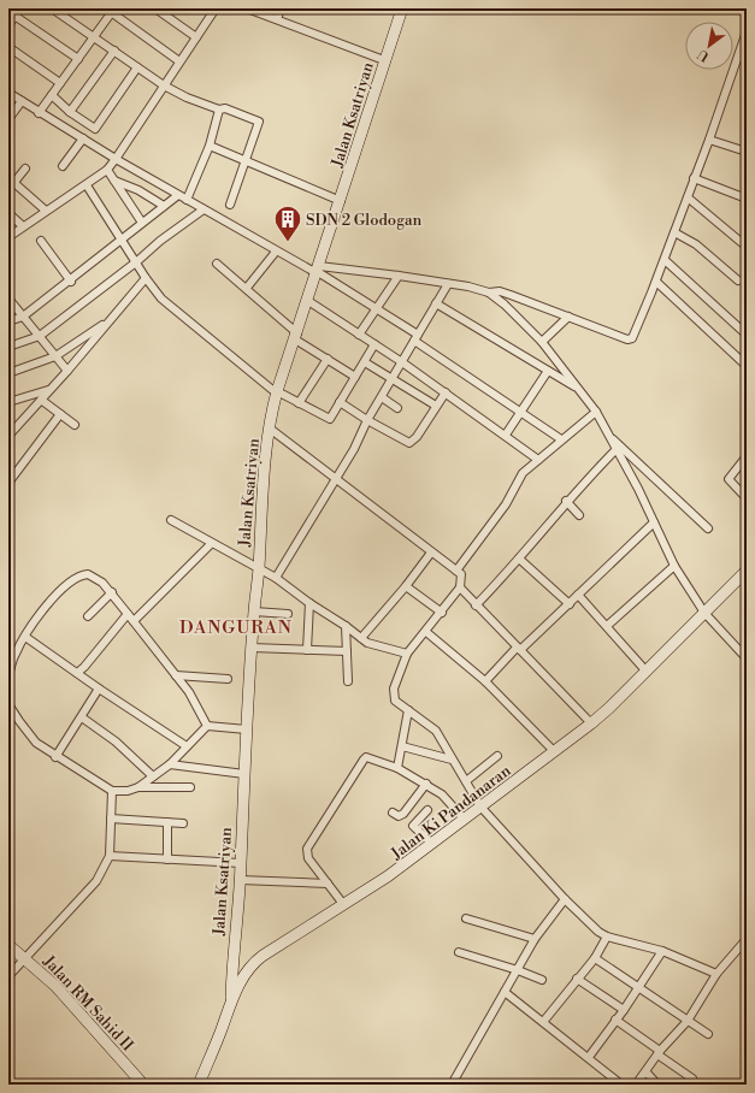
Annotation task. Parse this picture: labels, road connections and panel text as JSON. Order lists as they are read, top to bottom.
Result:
{
  "streets": {
    "street": ["Jalan Ksatriyan", "Jalan Ki Pandanaran", "Jalan RM Sahid II"]
  },
  "crossings": [
    ["Jalan Ksatriyan", "Jalan Ki Pandanaran"]
  ],
  "districts": ["DANGURAN"],
  "places": {
    "building": ["SDN 2 Glodogan"]
  },
  "north": "bottom left"
}
